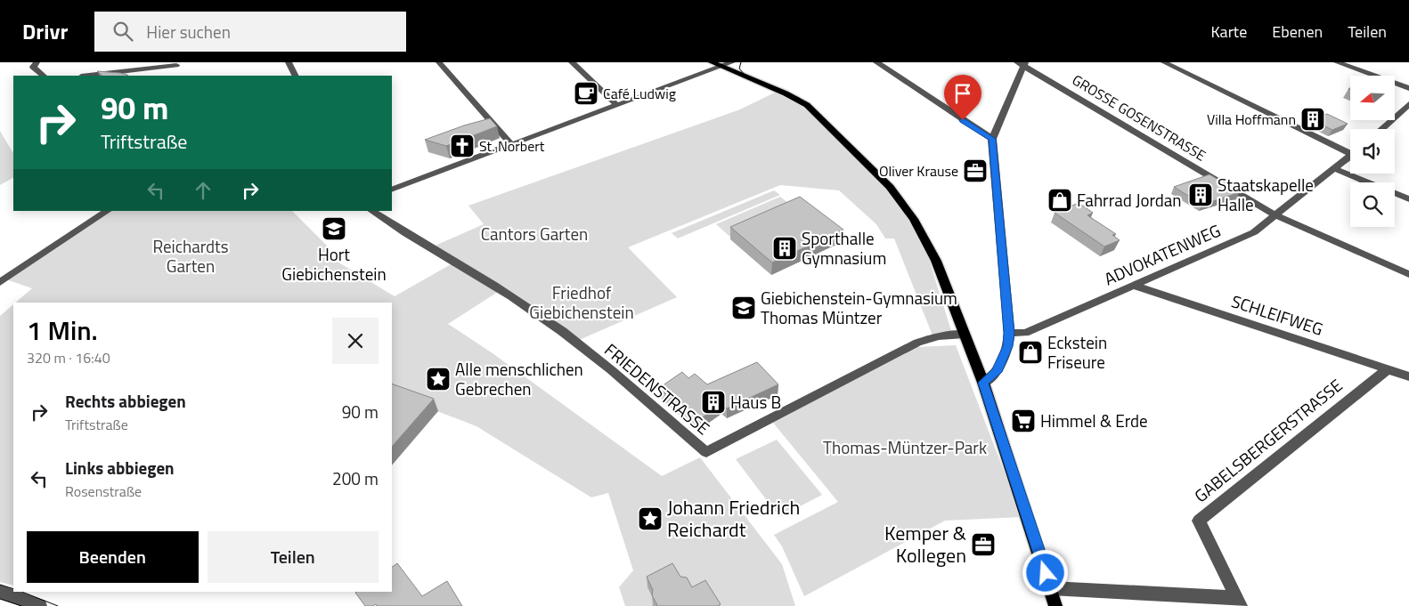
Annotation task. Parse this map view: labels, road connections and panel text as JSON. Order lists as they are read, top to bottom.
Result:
{
  "streets": {
    "street": [
      "GROSSE GOSENSTRASSE",
      "ADVOKATENWEG",
      "SCHLEIFWEG",
      "FRIEDENSTRASSE",
      "GABELSBERGERSTRASSE"
    ]
  },
  "crossings": [
    ["GROSSE GOSENSTRASSE", "ADVOKATENWEG"],
    ["ADVOKATENWEG", "SCHLEIFWEG"],
    ["SCHLEIFWEG", "GABELSBERGERSTRASSE"]
  ],
  "parks": [
    "Cantors Garten",
    "Reichardts Garten",
    "Friedhof Giebichenstein",
    "Thomas-Müntzer-Park"
  ],
  "places": {
    "cafe": ["Café Ludwig"],
    "building": [
      "Villa Hoffmann",
      "Staatskapelle Halle",
      "Sporthalle Gymnasium",
      "Haus B"
    ],
    "church": ["St. Norbert"],
    "office": ["Oliver Krause", "Kemper & Kollegen"],
    "shop": ["Fahrrad Jordan", "Eckstein Friseure"],
    "school or university": ["Hort Giebichenstein", "Giebichenstein-Gymnasium Thomas Müntzer"],
    "place": ["Alle menschlichen Gebrechen", "Johann Friedrich Reichardt"],
    "supermarket": ["Himmel & Erde"]
  },
  "north": "left",
  "page": {
    "header": "Drivr",
    "search": "Hier suchen",
    "nav": ["Karte", "Ebenen", "Teilen"],
    "turn": ["90 m", "Triftstraße"],
    "heading": ["1 Min.", "320 m · 16:40"],
    "list": [
      {
        "name": "Rechts abbiegen",
        "note": "Triftstraße",
        "value": "90 m"
      },
      {
        "name": "Links abbiegen",
        "note": "Rosenstraße",
        "value": "200 m"
      }
    ],
    "buttons": ["Beenden", "Teilen"]
  }
}
